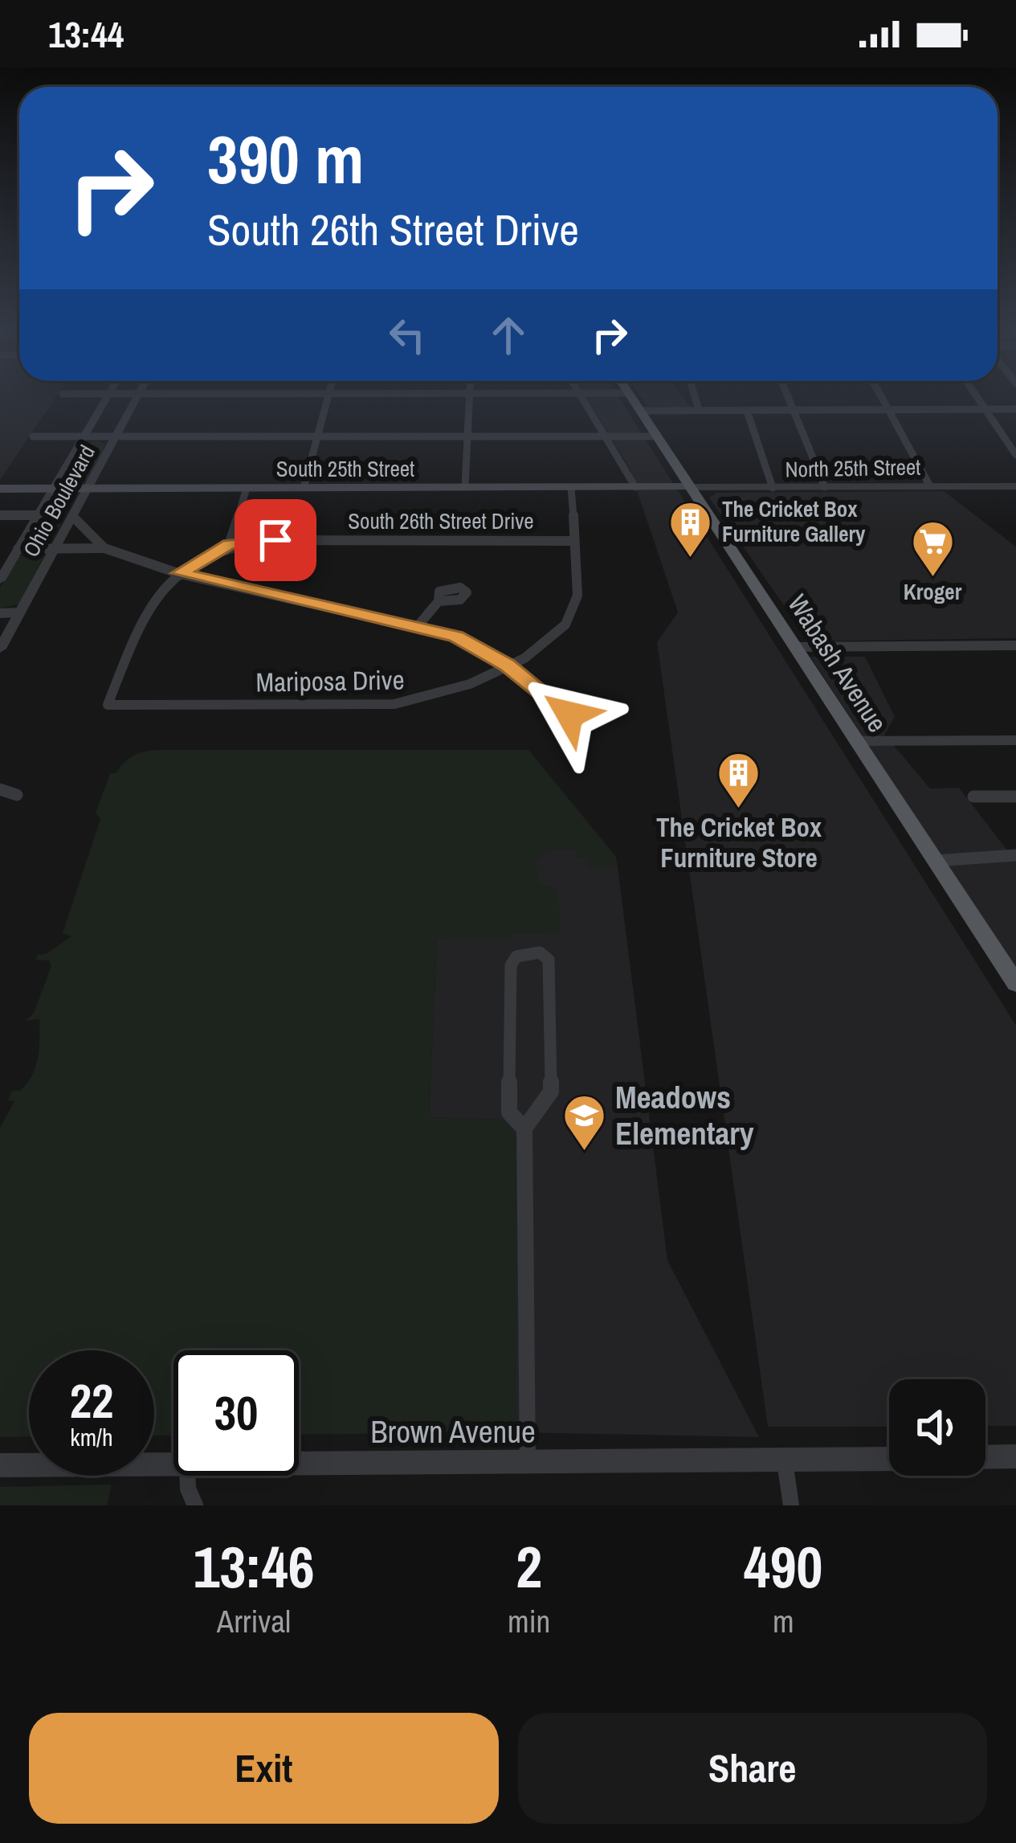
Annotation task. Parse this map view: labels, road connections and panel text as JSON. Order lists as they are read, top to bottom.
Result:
{
  "streets": {
    "main road": ["South 25th Street", "Wabash Avenue"],
    "street": [
      "North 25th Street",
      "Ohio Boulevard",
      "South 26th Street Drive",
      "Mariposa Drive",
      "Brown Avenue"
    ]
  },
  "crossings": [
    ["North 25th Street", "South 25th Street"],
    ["North 25th Street", "Wabash Avenue"],
    ["South 25th Street", "Ohio Boulevard"],
    ["South 25th Street", "Wabash Avenue"],
    ["South 25th Street", "Mariposa Drive"],
    ["South 26th Street Drive", "Mariposa Drive"]
  ],
  "places": {
    "building": ["The Cricket Box Furniture Gallery", "The Cricket Box Furniture Store"],
    "supermarket": ["Kroger"],
    "school or university": ["Meadows Elementary"]
  },
  "page": {
    "status": "13:44",
    "turn": ["390 m", "South 26th Street Drive"],
    "speed": "22 km/h",
    "limit": "30",
    "eta": [
      "13:46",
      "Arrival",
      "2",
      "min",
      "490",
      "m"
    ],
    "buttons": ["Exit", "Share"]
  }
}
